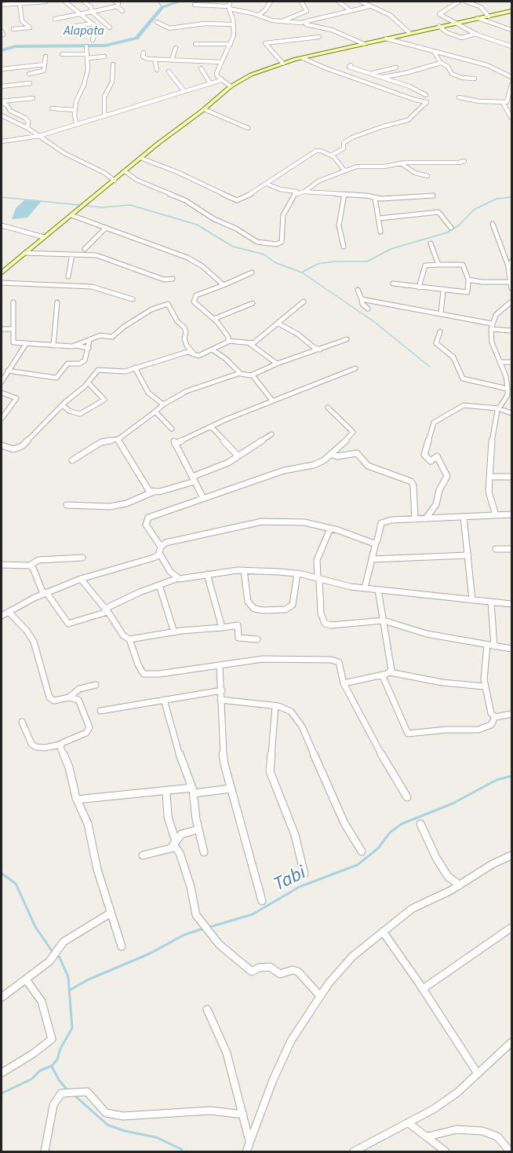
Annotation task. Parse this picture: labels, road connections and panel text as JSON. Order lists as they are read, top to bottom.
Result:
{
  "water": ["Alapata", "Tabi"]
}
